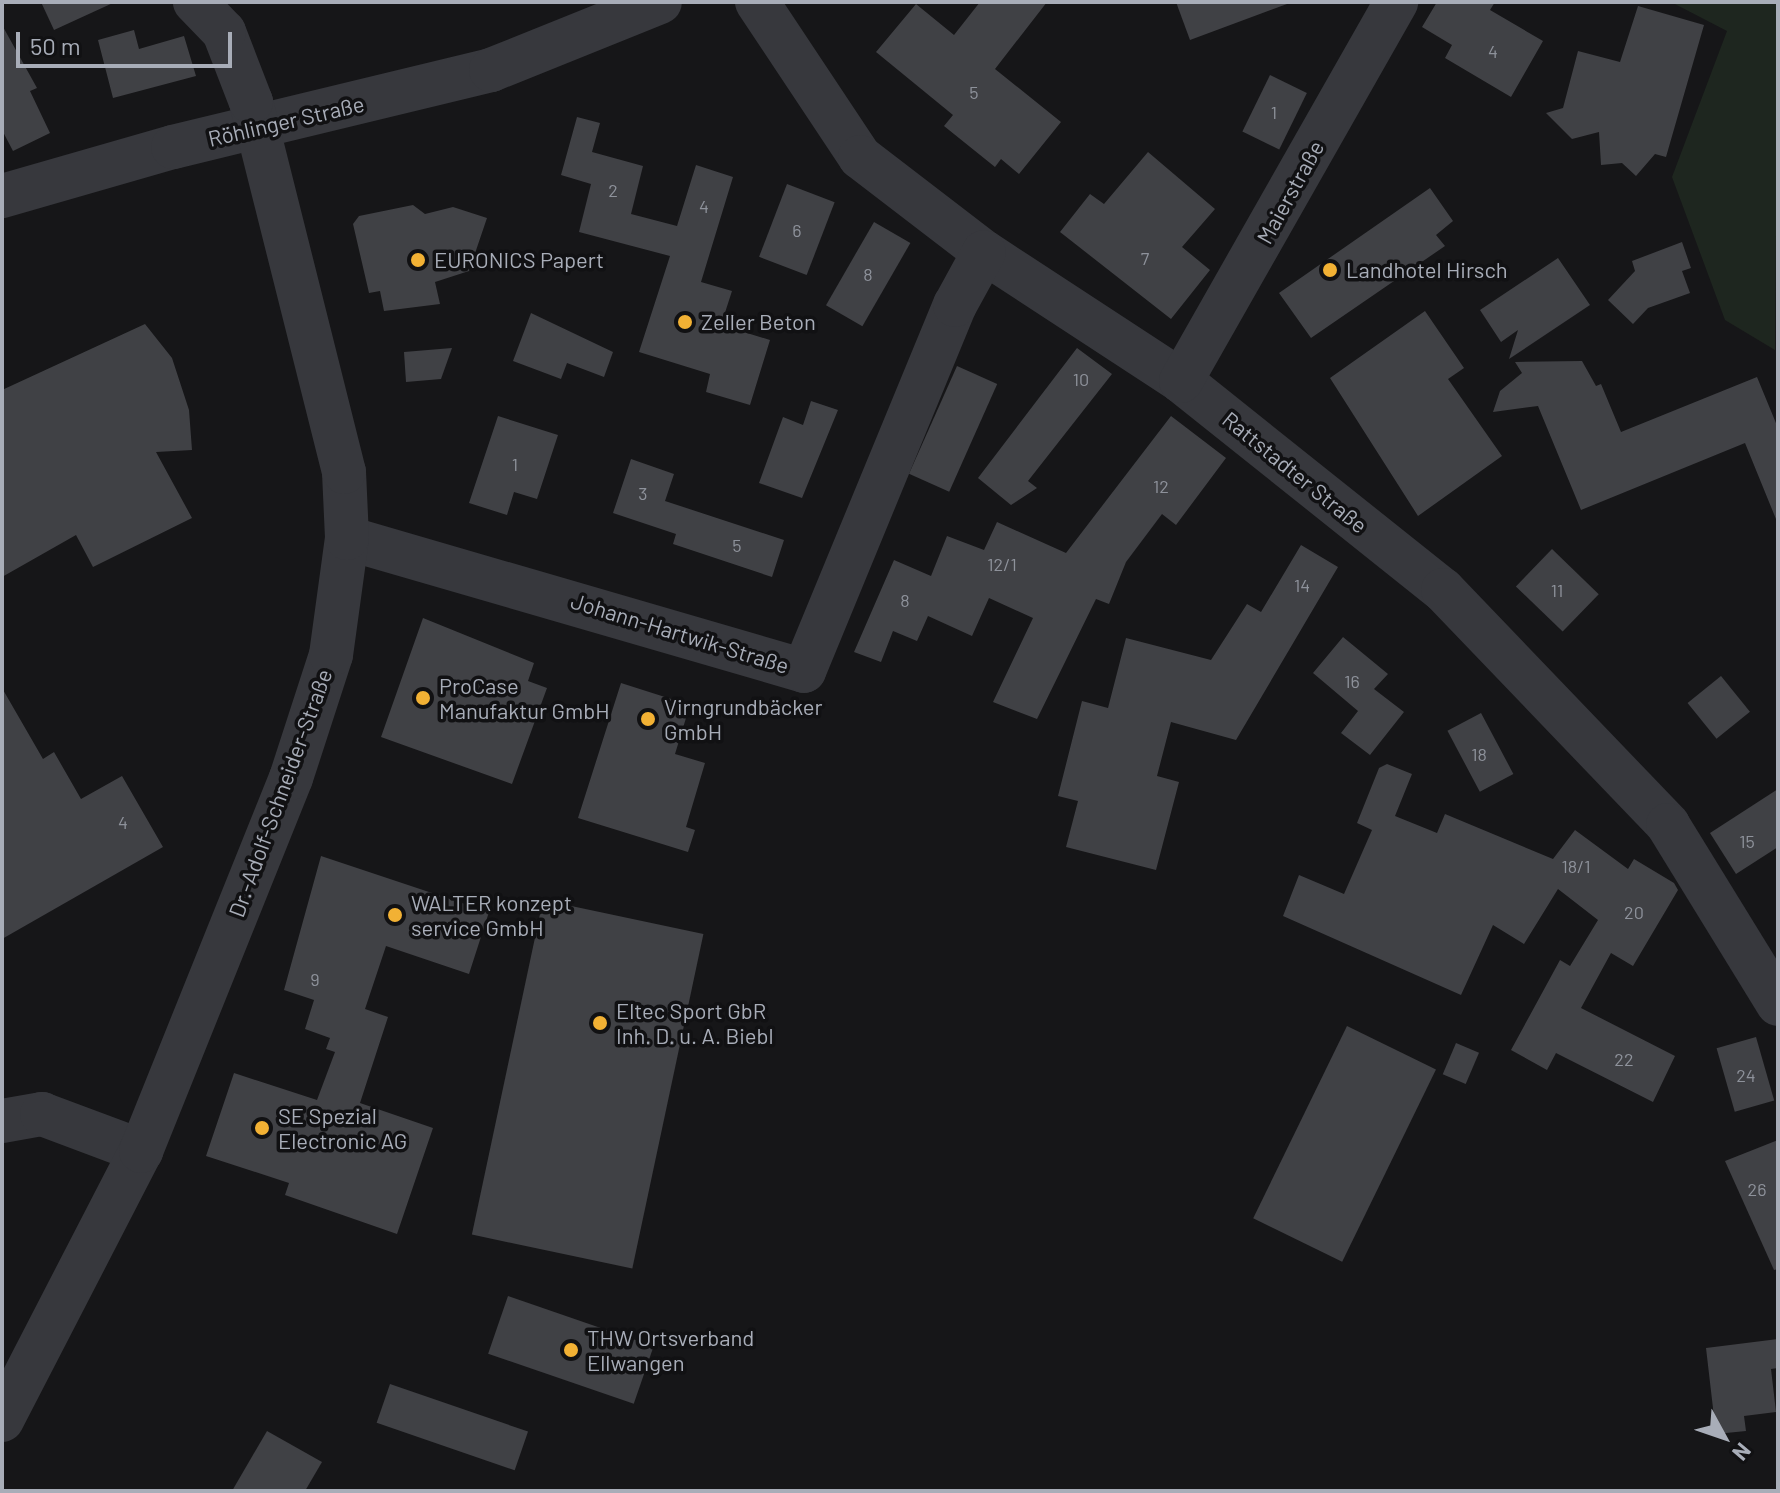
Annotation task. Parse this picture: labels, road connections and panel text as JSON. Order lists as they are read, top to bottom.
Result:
{
  "streets": {
    "street": [
      "Röhlinger Straße",
      "Maierstraße",
      "Rattstadter Straße",
      "Johann-Hartwik-Straße",
      "Dr.-Adolf-Schneider-Straße"
    ]
  },
  "crossings": [
    ["Röhlinger Straße", "Dr.-Adolf-Schneider-Straße"],
    ["Maierstraße", "Rattstadter Straße"],
    ["Rattstadter Straße", "Johann-Hartwik-Straße"],
    ["Johann-Hartwik-Straße", "Dr.-Adolf-Schneider-Straße"]
  ],
  "places": [
    "EURONICS Papert",
    "Landhotel Hirsch",
    "Zeller Beton",
    "ProCase Manufaktur GmbH",
    "Virngrundbäcker GmbH",
    "WALTER konzept service GmbH",
    "Eltec Sport GbR Inh. D. u. A. Biebl",
    "SE Spezial Electronic AG",
    "THW Ortsverband Ellwangen"
  ],
  "house_numbers": [
    "4",
    "5",
    "1",
    "2",
    "4",
    "6",
    "7",
    "8",
    "10",
    "1",
    "12",
    "3",
    "5",
    "12/1",
    "14",
    "11",
    "8",
    "16",
    "18",
    "4",
    "15",
    "18/1",
    "20",
    "9",
    "22",
    "24",
    "26"
  ],
  "scale_bar": "50 m",
  "north": "bottom right"
}
